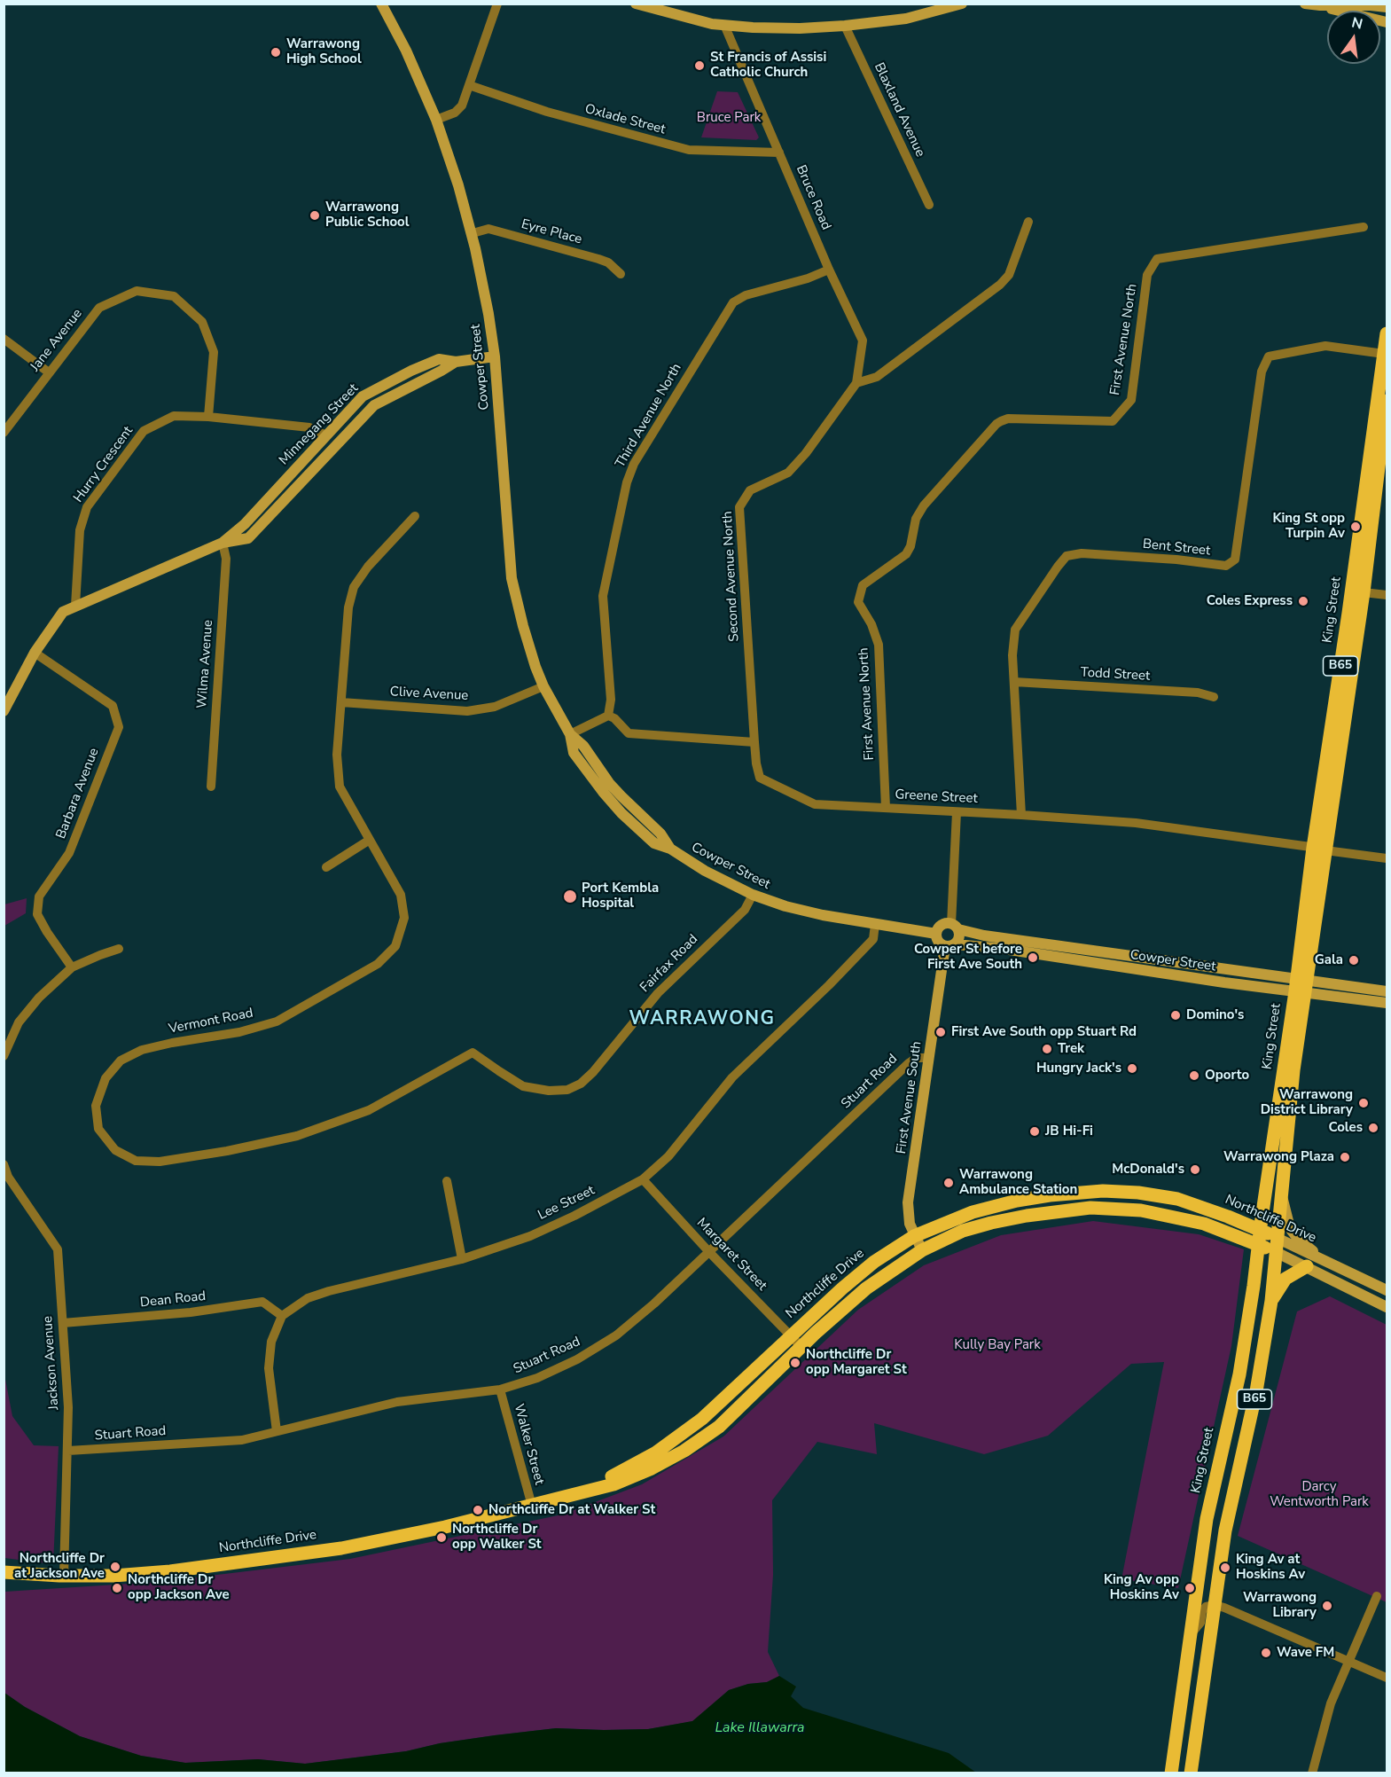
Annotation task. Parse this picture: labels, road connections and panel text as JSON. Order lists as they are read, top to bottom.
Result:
{
  "streets": {
    "main road": [
      "Cowper Street",
      "Minnegang Street",
      "King Street",
      "B65",
      "First Avenue South",
      "Northcliffe Drive"
    ],
    "street": [
      "Blaxland Avenue",
      "Oxlade Street",
      "Bruce Road",
      "Eyre Place",
      "First Avenue North",
      "Jane Avenue",
      "Third Avenue North",
      "Hurry Crescent",
      "Bent Street",
      "Second Avenue North",
      "Wilma Avenue",
      "Todd Street",
      "Clive Avenue",
      "Barbara Avenue",
      "Greene Street",
      "Fairfax Road",
      "Vermont Road",
      "Stuart Road",
      "Lee Street",
      "Margaret Street",
      "Dean Road",
      "Jackson Avenue",
      "Walker Street"
    ]
  },
  "crossings": [
    ["Oxlade Street", "Bruce Road"],
    ["Bruce Road", "Third Avenue North"],
    ["Bruce Road", "Second Avenue North"],
    ["Eyre Place", "Cowper Street"],
    ["First Avenue North", "Greene Street"],
    ["Jane Avenue", "Hurry Crescent"],
    ["Cowper Street", "Minnegang Street"],
    ["Cowper Street", "King Street"],
    ["Cowper Street", "Clive Avenue"],
    ["Cowper Street", "Fairfax Road"],
    ["Cowper Street", "First Avenue South"],
    ["Cowper Street", "Lee Street"],
    ["Minnegang Street", "Hurry Crescent"],
    ["Minnegang Street", "Wilma Avenue"],
    ["Minnegang Street", "Barbara Avenue"],
    ["Bent Street", "King Street"],
    ["Bent Street", "Todd Street"],
    ["Bent Street", "Greene Street"],
    ["Second Avenue North", "Greene Street"],
    ["King Street", "Greene Street"],
    ["King Street", "Northcliffe Drive"],
    ["Clive Avenue", "Vermont Road"],
    ["Fairfax Road", "Vermont Road"],
    ["Stuart Road", "First Avenue South"],
    ["Stuart Road", "Margaret Street"],
    ["Stuart Road", "Jackson Avenue"],
    ["Stuart Road", "Walker Street"],
    ["First Avenue South", "Northcliffe Drive"],
    ["Lee Street", "Margaret Street"],
    ["Lee Street", "Dean Road"],
    ["Northcliffe Drive", "Margaret Street"],
    ["Northcliffe Drive", "Jackson Avenue"],
    ["Northcliffe Drive", "Walker Street"],
    ["Dean Road", "Jackson Avenue"]
  ],
  "districts": ["WARRAWONG"],
  "water": ["Lake Illawarra"],
  "parks": ["Bruce Park", "Kully Bay Park", "Darcy Wentworth Park"],
  "places": [
    "Warrawong High School",
    "St Francis of Assisi Catholic Church",
    "Warrawong Public School",
    "King St opp Turpin Av",
    "Coles Express",
    "Port Kembla Hospital",
    "Cowper St before First Ave South",
    "Gala",
    "Domino's",
    "First Ave South opp Stuart Rd",
    "Trek",
    "Hungry Jack's",
    "Oporto",
    "Warrawong District Library",
    "Coles",
    "JB Hi-Fi",
    "Warrawong Plaza",
    "McDonald's",
    "Warrawong Ambulance Station",
    "Northcliffe Dr opp Margaret St",
    "Northcliffe Dr at Walker St",
    "Northcliffe Dr opp Walker St",
    "Northcliffe Dr at Jackson Ave",
    "King Av at Hoskins Av",
    "Northcliffe Dr opp Jackson Ave",
    "King Av opp Hoskins Av",
    "Warrawong Library",
    "Wave FM"
  ],
  "north": "top"
}
